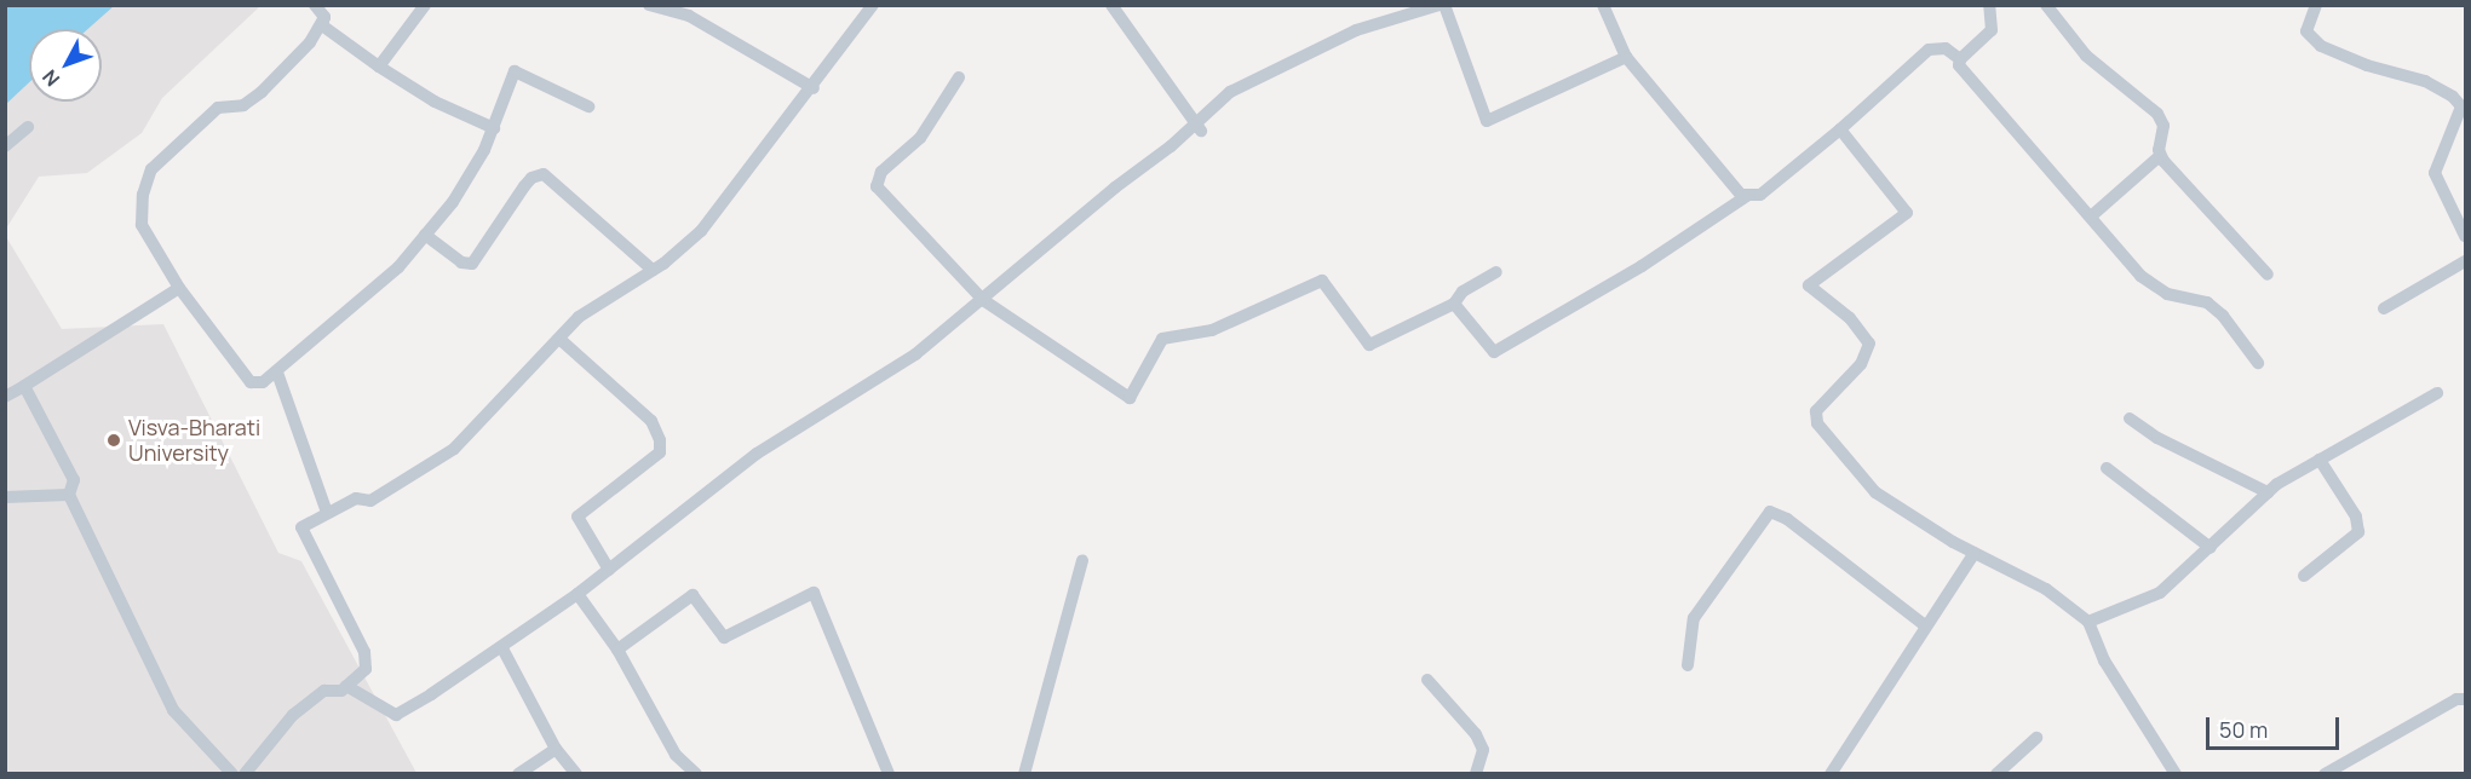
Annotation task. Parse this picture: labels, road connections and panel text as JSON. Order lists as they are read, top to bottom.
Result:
{
  "places": ["Visva-Bharati University"],
  "scale_bar": "50 m",
  "north": "bottom left"
}
